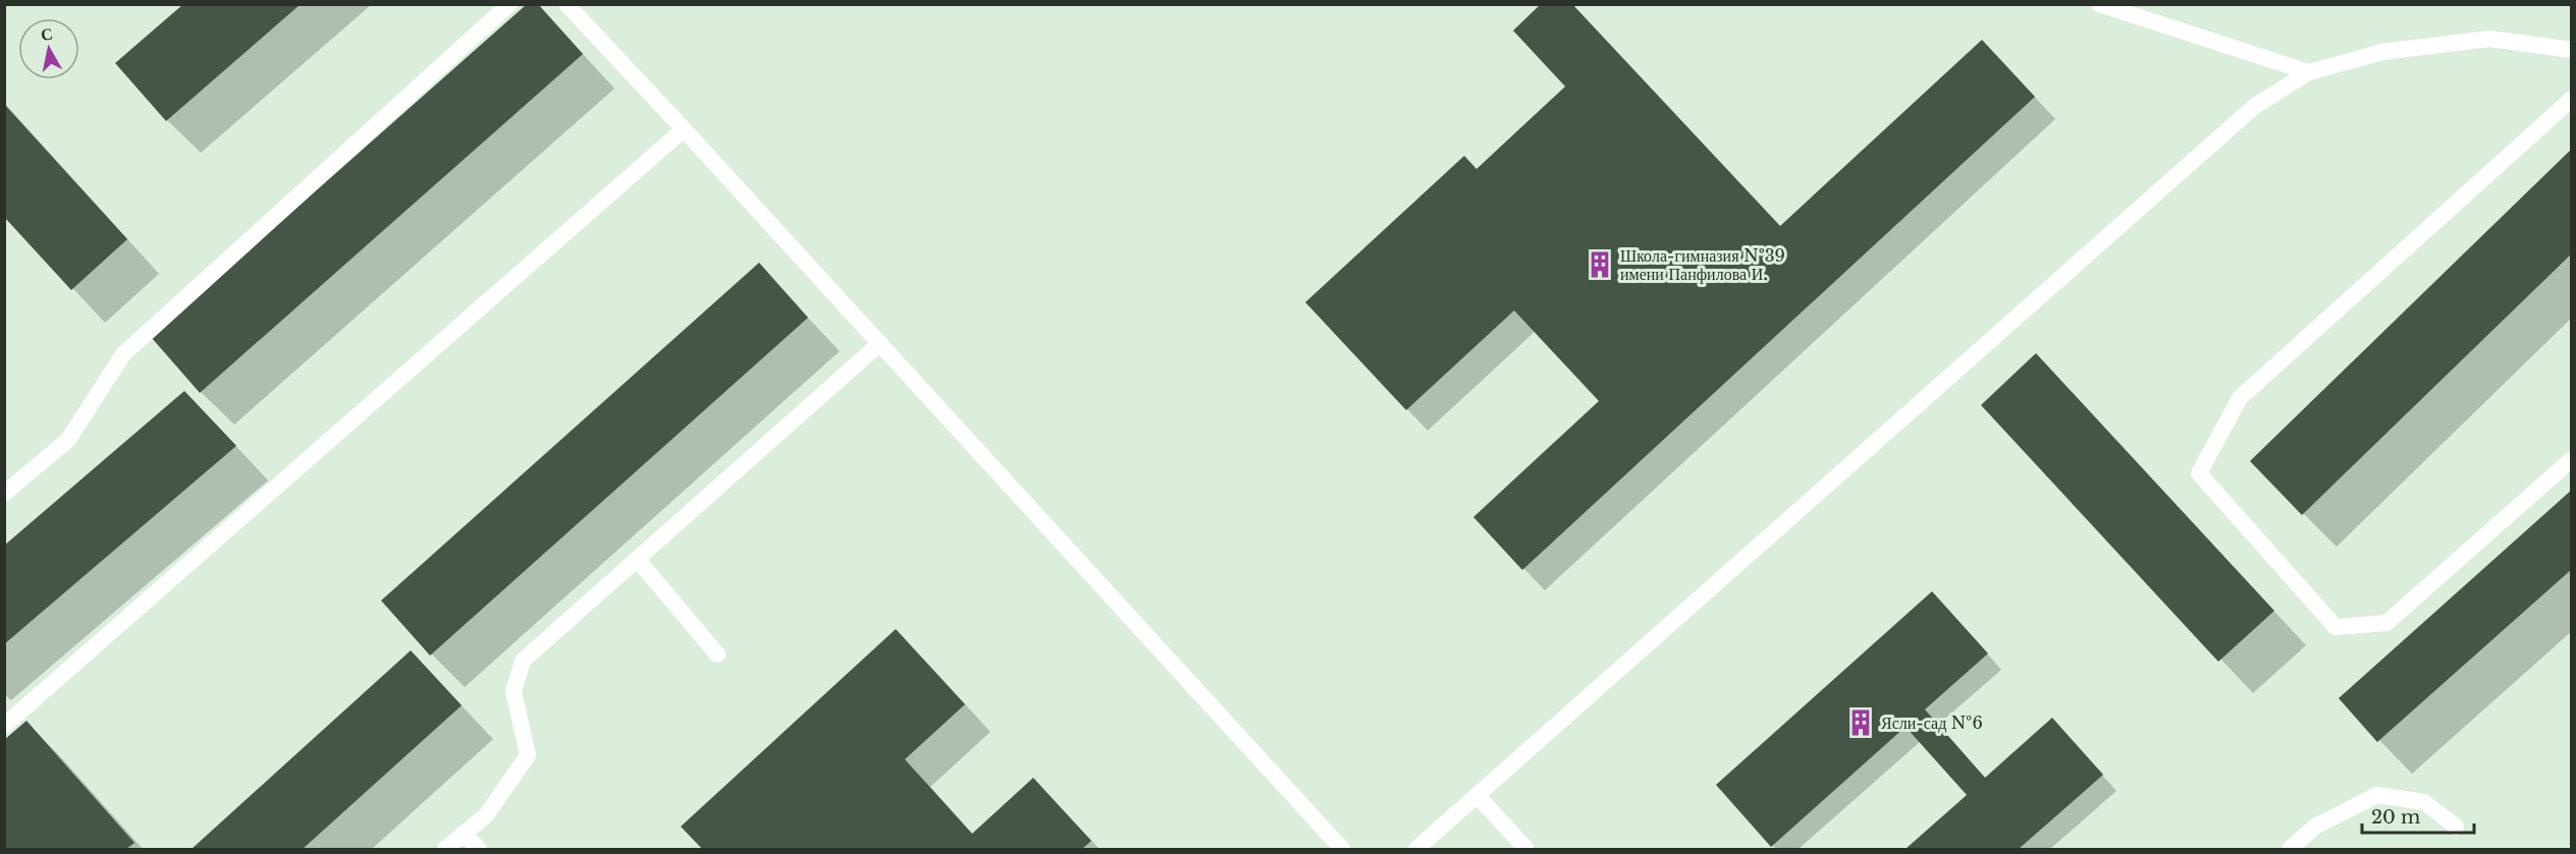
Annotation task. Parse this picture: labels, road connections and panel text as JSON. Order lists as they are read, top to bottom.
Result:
{
  "places": {
    "building": ["Школа-гимназия №39 имени Панфилова И.", "Ясли-сад №6"]
  },
  "scale_bar": "20 m",
  "north": "top"
}
